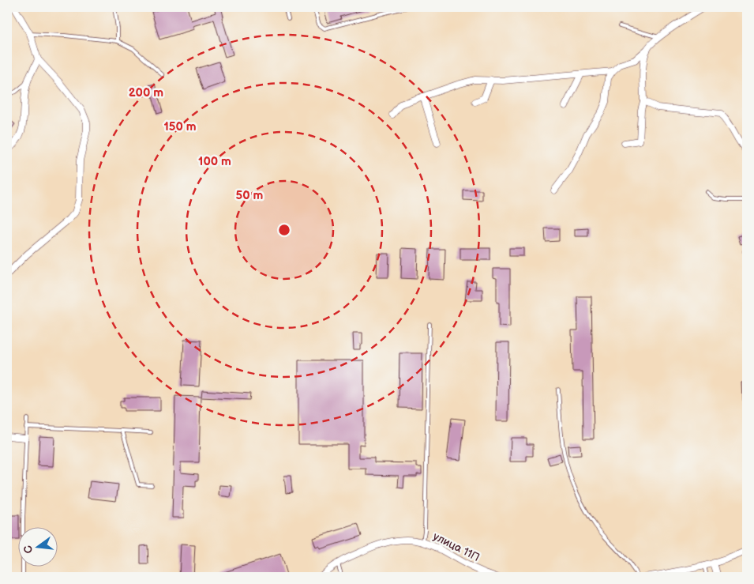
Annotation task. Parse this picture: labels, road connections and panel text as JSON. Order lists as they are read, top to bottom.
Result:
{
  "streets": {
    "street": ["улица 11П"]
  },
  "north": "left",
  "rings": [
    "200 m",
    "150 m",
    "100 m",
    "50 m"
  ]
}
